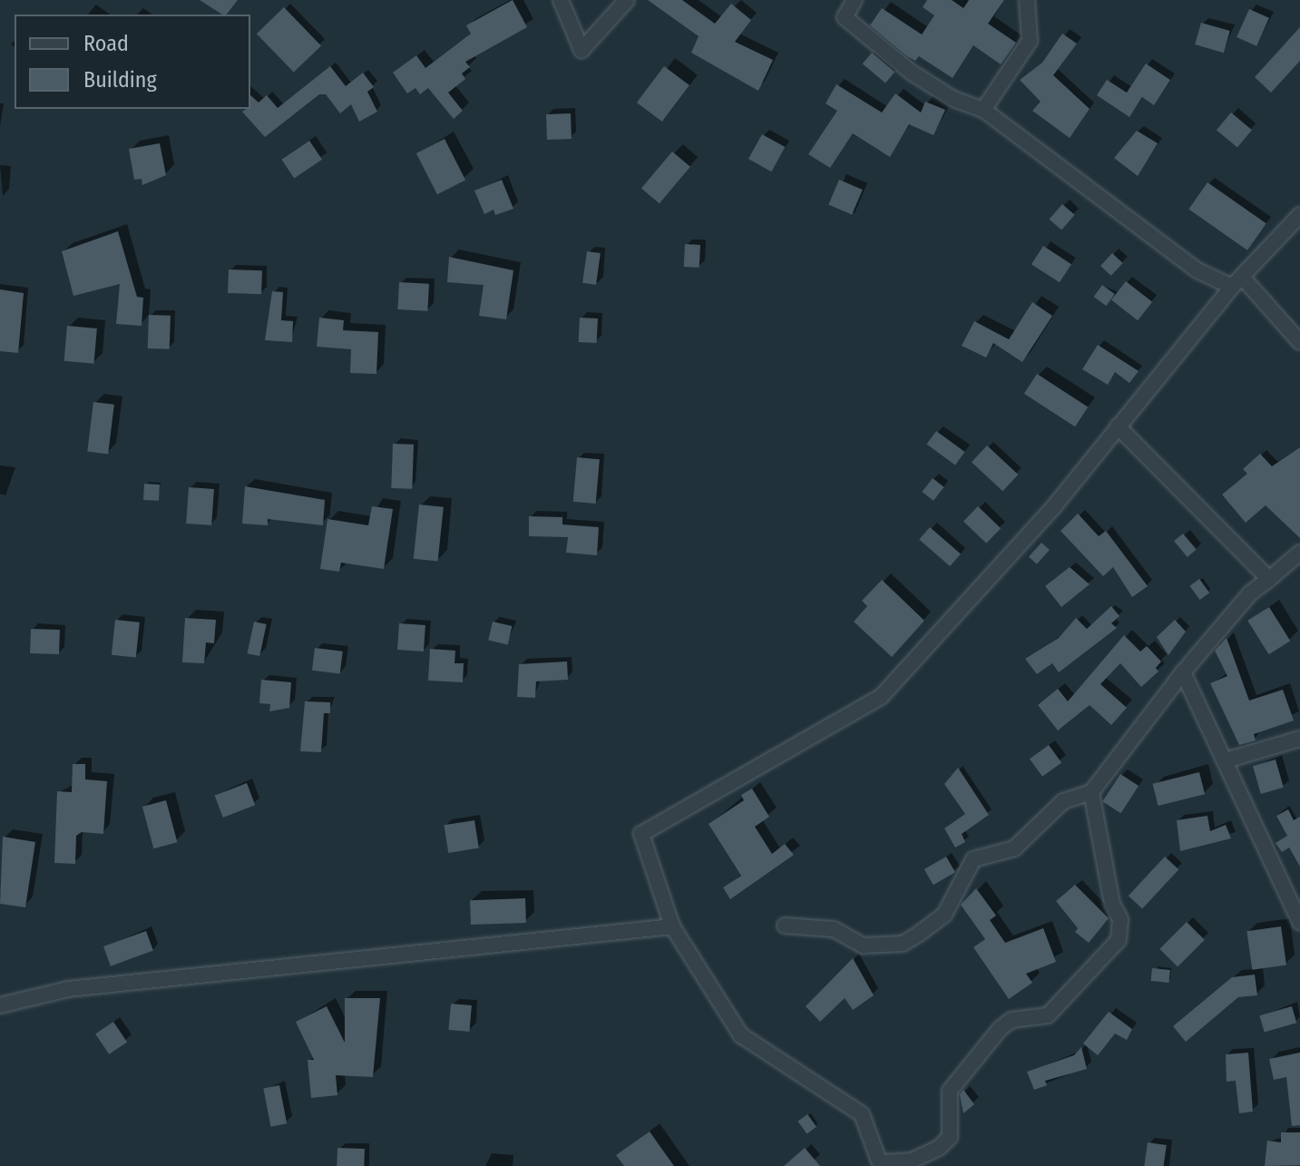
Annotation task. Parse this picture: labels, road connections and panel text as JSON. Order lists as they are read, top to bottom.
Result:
{
  "legend": ["Road", "Building"]
}
